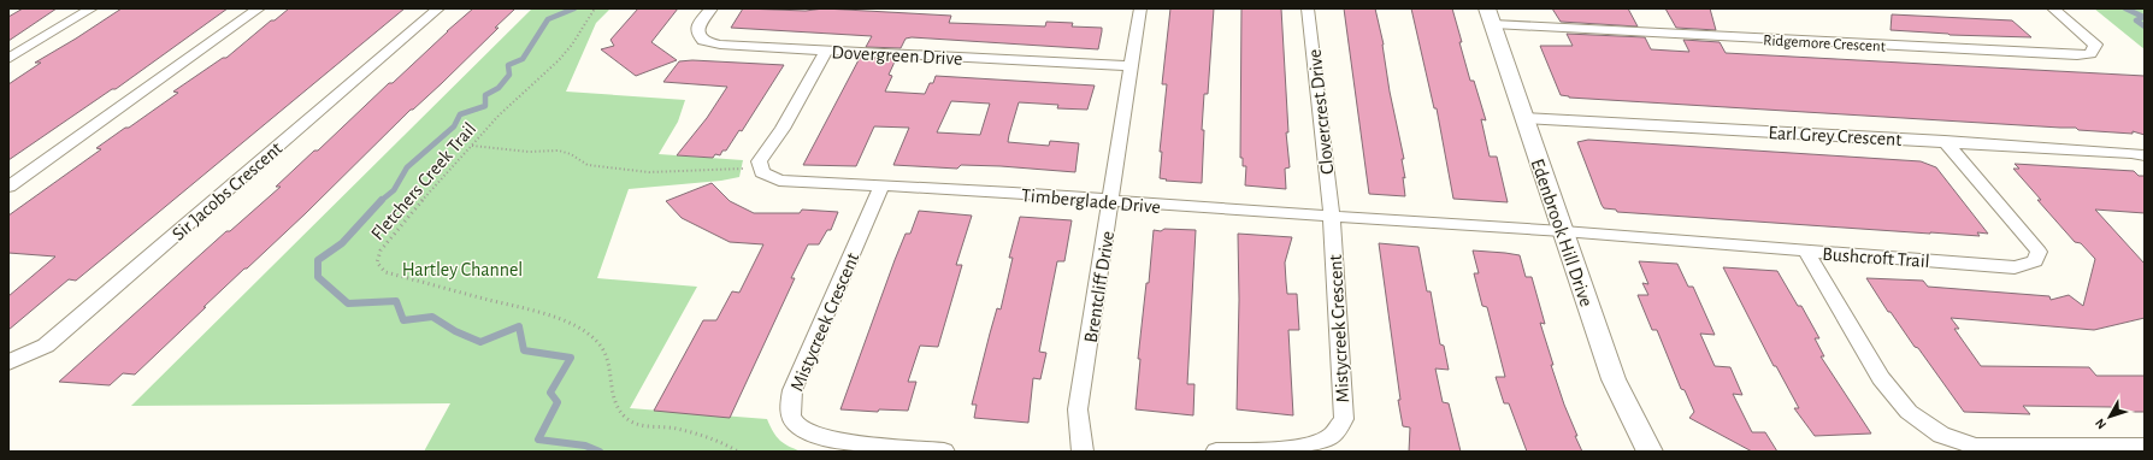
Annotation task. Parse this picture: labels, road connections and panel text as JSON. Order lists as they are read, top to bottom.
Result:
{
  "streets": {
    "street": [
      "Ridgemore Crescent",
      "Dovergreen Drive",
      "Clovercrest Drive",
      "Earl Grey Crescent",
      "Sir Jacobs Crescent",
      "Timberglade Drive",
      "Edenbrook Hill Drive",
      "Bushcroft Trail",
      "Brentcliff Drive",
      "Mistycreek Crescent"
    ],
    "path": ["Fletchers Creek Trail"]
  },
  "crossings": [
    ["Ridgemore Crescent", "Edenbrook Hill Drive"],
    ["Dovergreen Drive", "Brentcliff Drive"],
    ["Clovercrest Drive", "Timberglade Drive"],
    ["Clovercrest Drive", "Mistycreek Crescent"],
    ["Earl Grey Crescent", "Edenbrook Hill Drive"],
    ["Earl Grey Crescent", "Bushcroft Trail"],
    ["Timberglade Drive", "Edenbrook Hill Drive"],
    ["Timberglade Drive", "Bushcroft Trail"],
    ["Timberglade Drive", "Brentcliff Drive"],
    ["Timberglade Drive", "Mistycreek Crescent"],
    ["Edenbrook Hill Drive", "Bushcroft Trail"]
  ],
  "parks": ["Hartley Channel"],
  "north": "bottom left"
}
